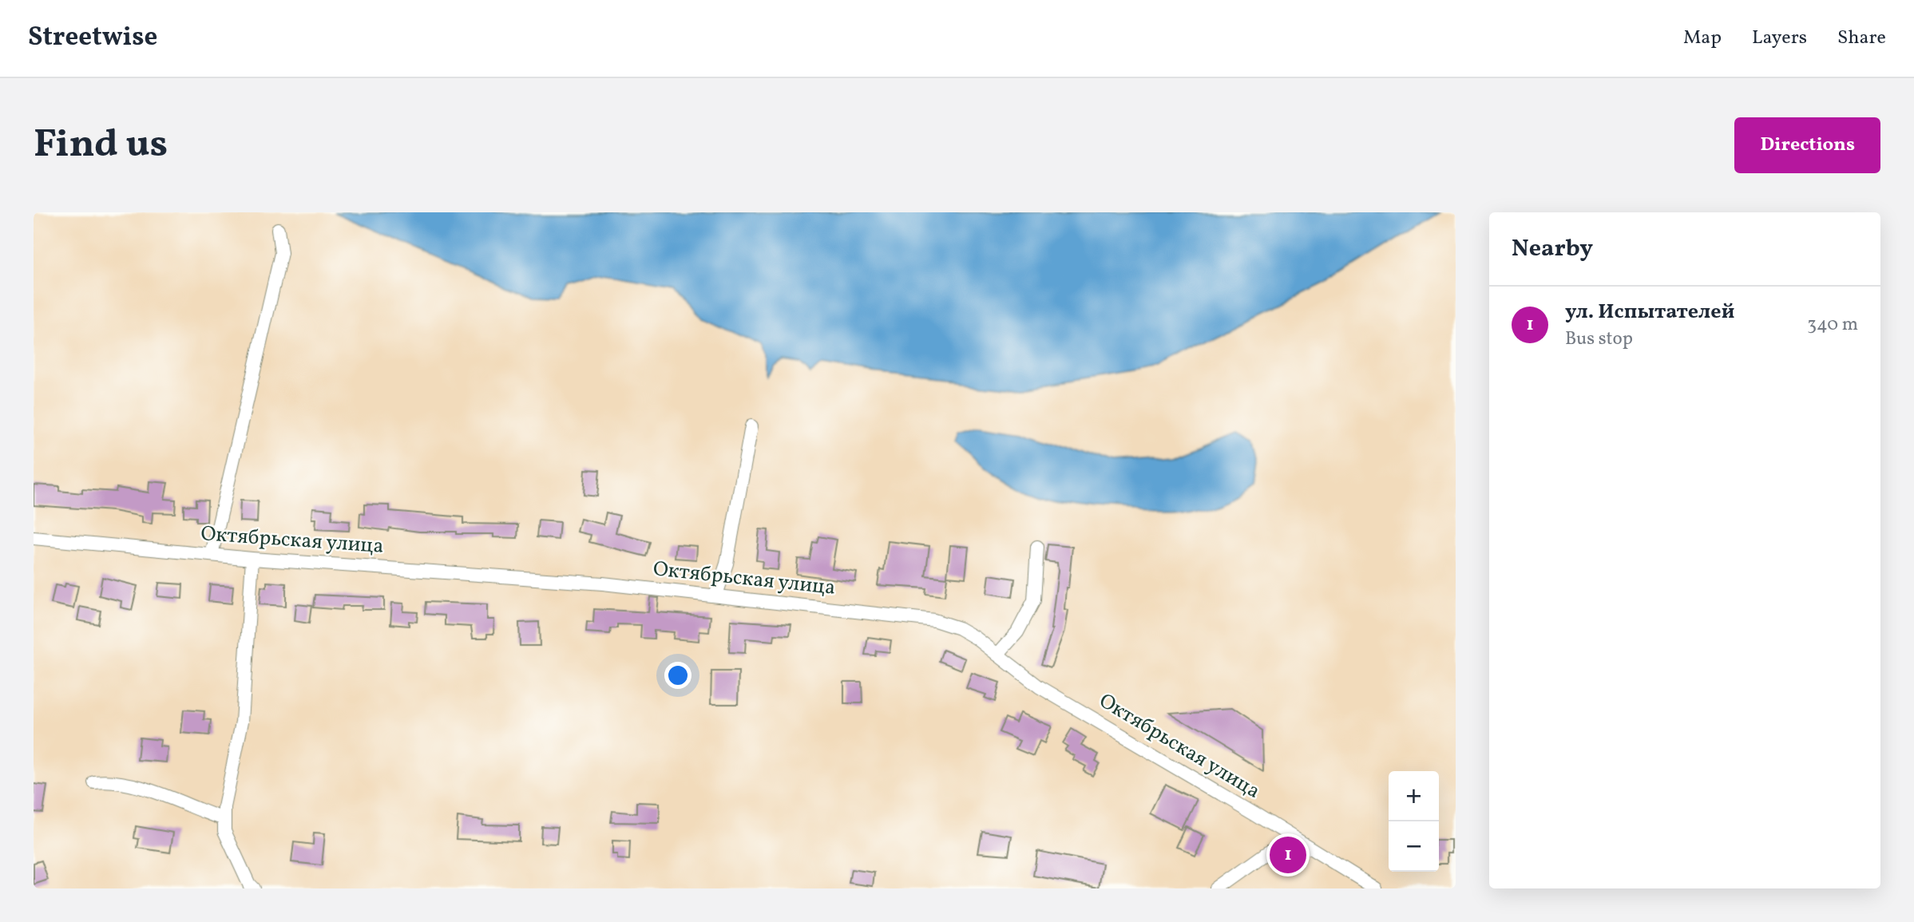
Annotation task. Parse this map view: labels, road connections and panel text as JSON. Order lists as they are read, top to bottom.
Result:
{
  "streets": {
    "street": ["Октябрьская улица"]
  },
  "page": {
    "header": "Streetwise",
    "nav": ["Map", "Layers", "Share"],
    "buttons": "Directions",
    "title": "Find us",
    "heading": "Nearby",
    "list": [
      {
        "mark": "1",
        "name": "ул. Испытателей",
        "note": "Bus stop",
        "value": "340 m"
      }
    ],
    "map_buttons": ["+", "−"],
    "pins": "1"
  }
}
